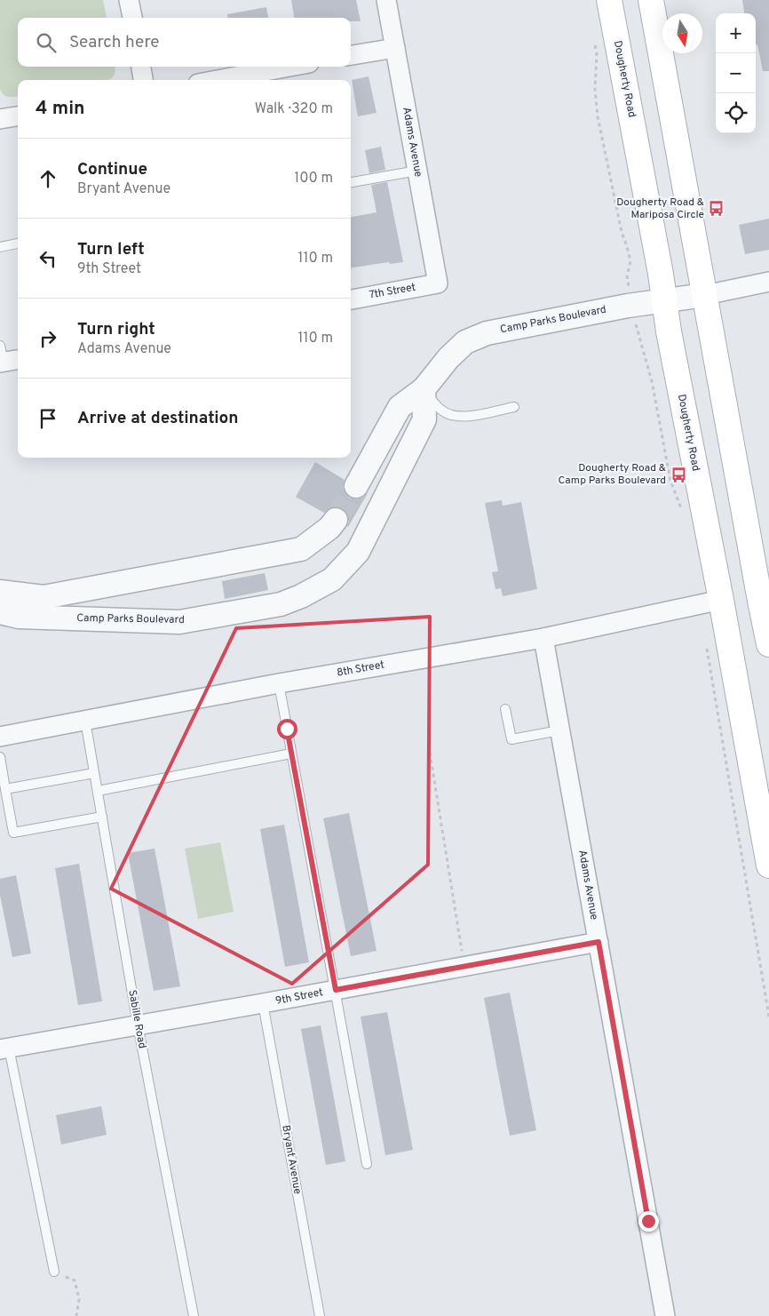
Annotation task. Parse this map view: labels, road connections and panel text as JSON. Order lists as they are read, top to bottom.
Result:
{
  "streets": {
    "main road": ["Dougherty Road"],
    "street": [
      "Adams Avenue",
      "7th Street",
      "Camp Parks Boulevard",
      "8th Street",
      "9th Street"
    ],
    "lane": ["Sabille Road", "Bryant Avenue"]
  },
  "crossings": [
    ["Dougherty Road", "Camp Parks Boulevard"],
    ["Dougherty Road", "8th Street"],
    ["Adams Avenue", "7th Street"],
    ["Adams Avenue", "8th Street"],
    ["Adams Avenue", "9th Street"],
    ["8th Street", "Sabille Road"],
    ["9th Street", "Sabille Road"],
    ["9th Street", "Bryant Avenue"]
  ],
  "places": {
    "bus stop": ["Dougherty Road & Mariposa Circle", "Dougherty Road & Camp Parks Boulevard"]
  },
  "north": "bottom",
  "page": {
    "map_buttons": ["+", "−"],
    "search": "Search here",
    "heading": ["4 min", "Walk · 320 m"],
    "list": [
      ["Continue", "Bryant Avenue", "100 m"],
      ["Turn left", "9th Street", "110 m"],
      ["Turn right", "Adams Avenue", "110 m"],
      "Arrive at destination"
    ]
  }
}
